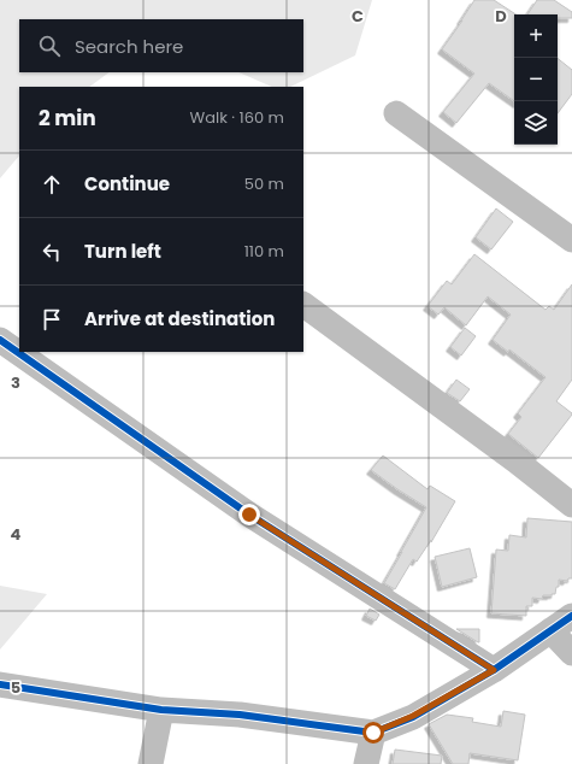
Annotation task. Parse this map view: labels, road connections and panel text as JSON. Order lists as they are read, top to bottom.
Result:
{
  "page": {
    "map_buttons": ["+", "−"],
    "search": "Search here",
    "heading": ["2 min", "Walk · 160 m"],
    "list": [
      ["Continue", "50 m"],
      ["Turn left", "110 m"],
      "Arrive at destination"
    ]
  },
  "grid": {
    "columns": ["C", "D"],
    "rows": ["3", "4", "5"]
  }
}
